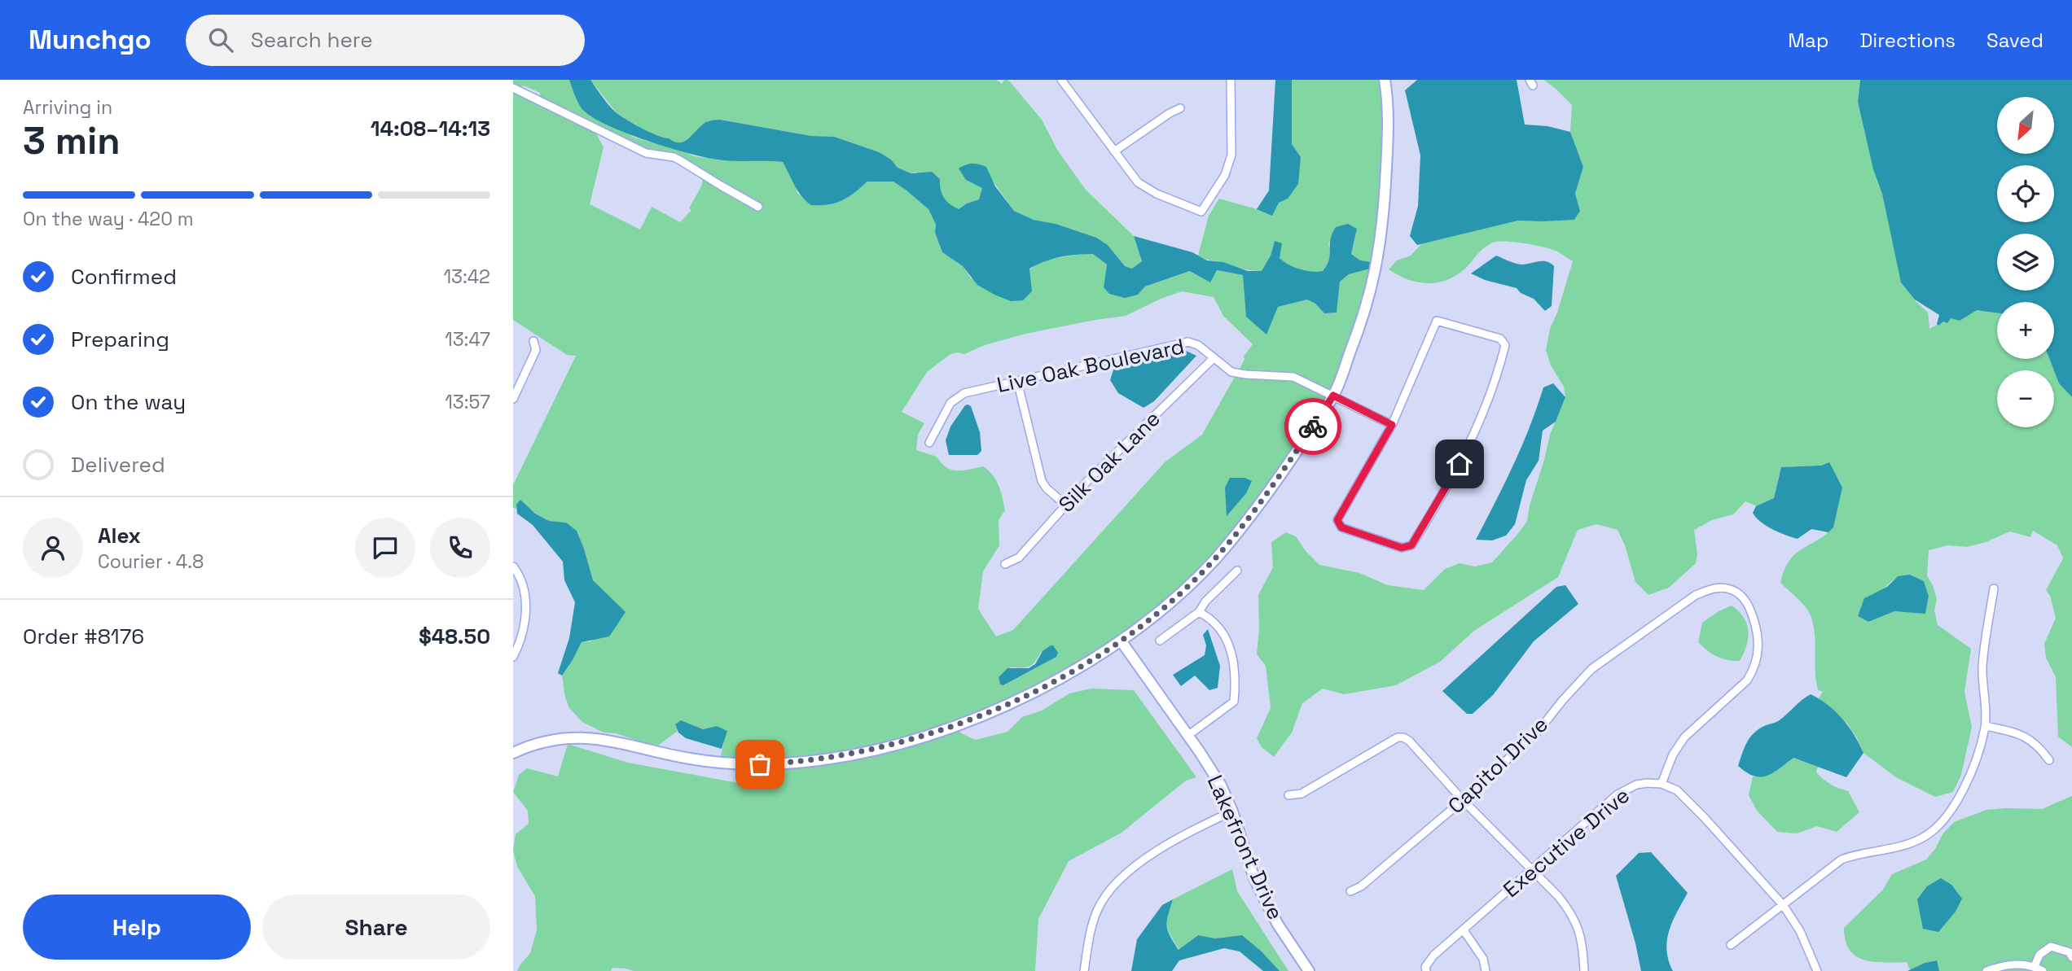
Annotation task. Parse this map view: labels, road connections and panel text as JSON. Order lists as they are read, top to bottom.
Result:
{
  "streets": {
    "street": [
      "Live Oak Boulevard",
      "Silk Oak Lane",
      "Capitol Drive",
      "Executive Drive",
      "Lakefront Drive"
    ]
  },
  "crossings": [
    ["Live Oak Boulevard", "Silk Oak Lane"],
    ["Capitol Drive", "Executive Drive"]
  ],
  "north": "bottom left",
  "page": {
    "header": "Munchgo",
    "search": "Search here",
    "nav": ["Map", "Directions", "Saved"],
    "heading": ["3 min", "Arriving in", "14:08–14:13"],
    "panel": [
      "Alex",
      "Courier · 4.8",
      "Order #8176",
      "$48.50"
    ],
    "map_buttons": ["+", "−"],
    "bar": "On the way · 420 m",
    "list": [
      ["Confirmed", "13:42"],
      ["Preparing", "13:47"],
      ["On the way", "13:57"],
      "Delivered"
    ],
    "buttons": ["Help", "Share"]
  }
}
